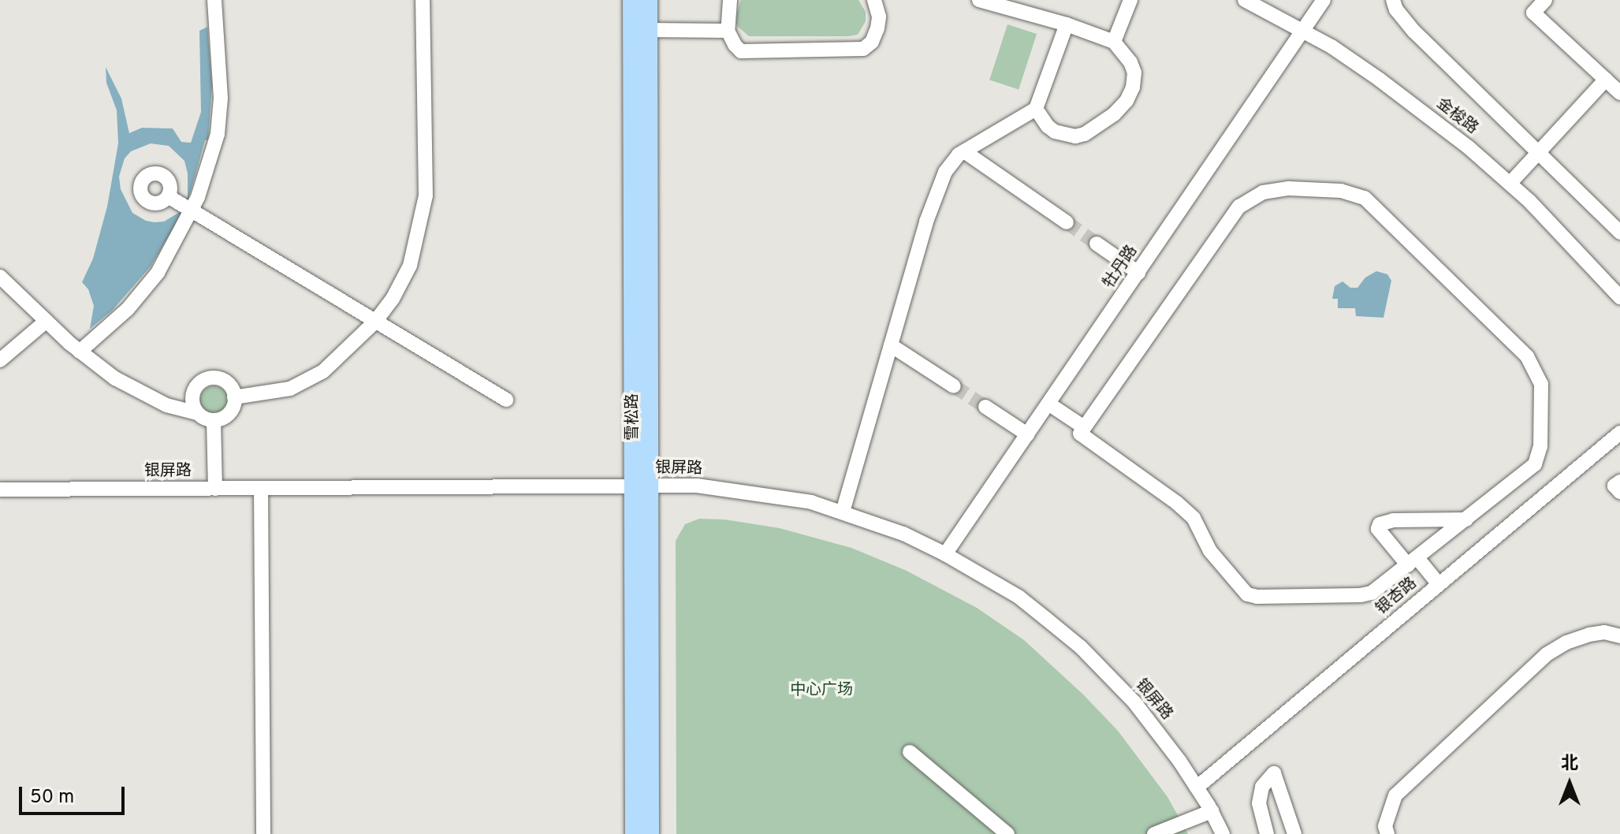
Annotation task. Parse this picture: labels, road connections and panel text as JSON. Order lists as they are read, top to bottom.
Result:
{
  "streets": {
    "main road": ["雪松路"],
    "street": [
      "金梭路",
      "牡丹路",
      "银屏路",
      "银杏路"
    ]
  },
  "crossings": [
    ["金梭路", "牡丹路"],
    ["牡丹路", "银屏路"],
    ["雪松路", "银屏路"],
    ["银屏路", "银杏路"]
  ],
  "parks": ["中心广场"],
  "scale_bar": "50 m",
  "north": "top"
}
